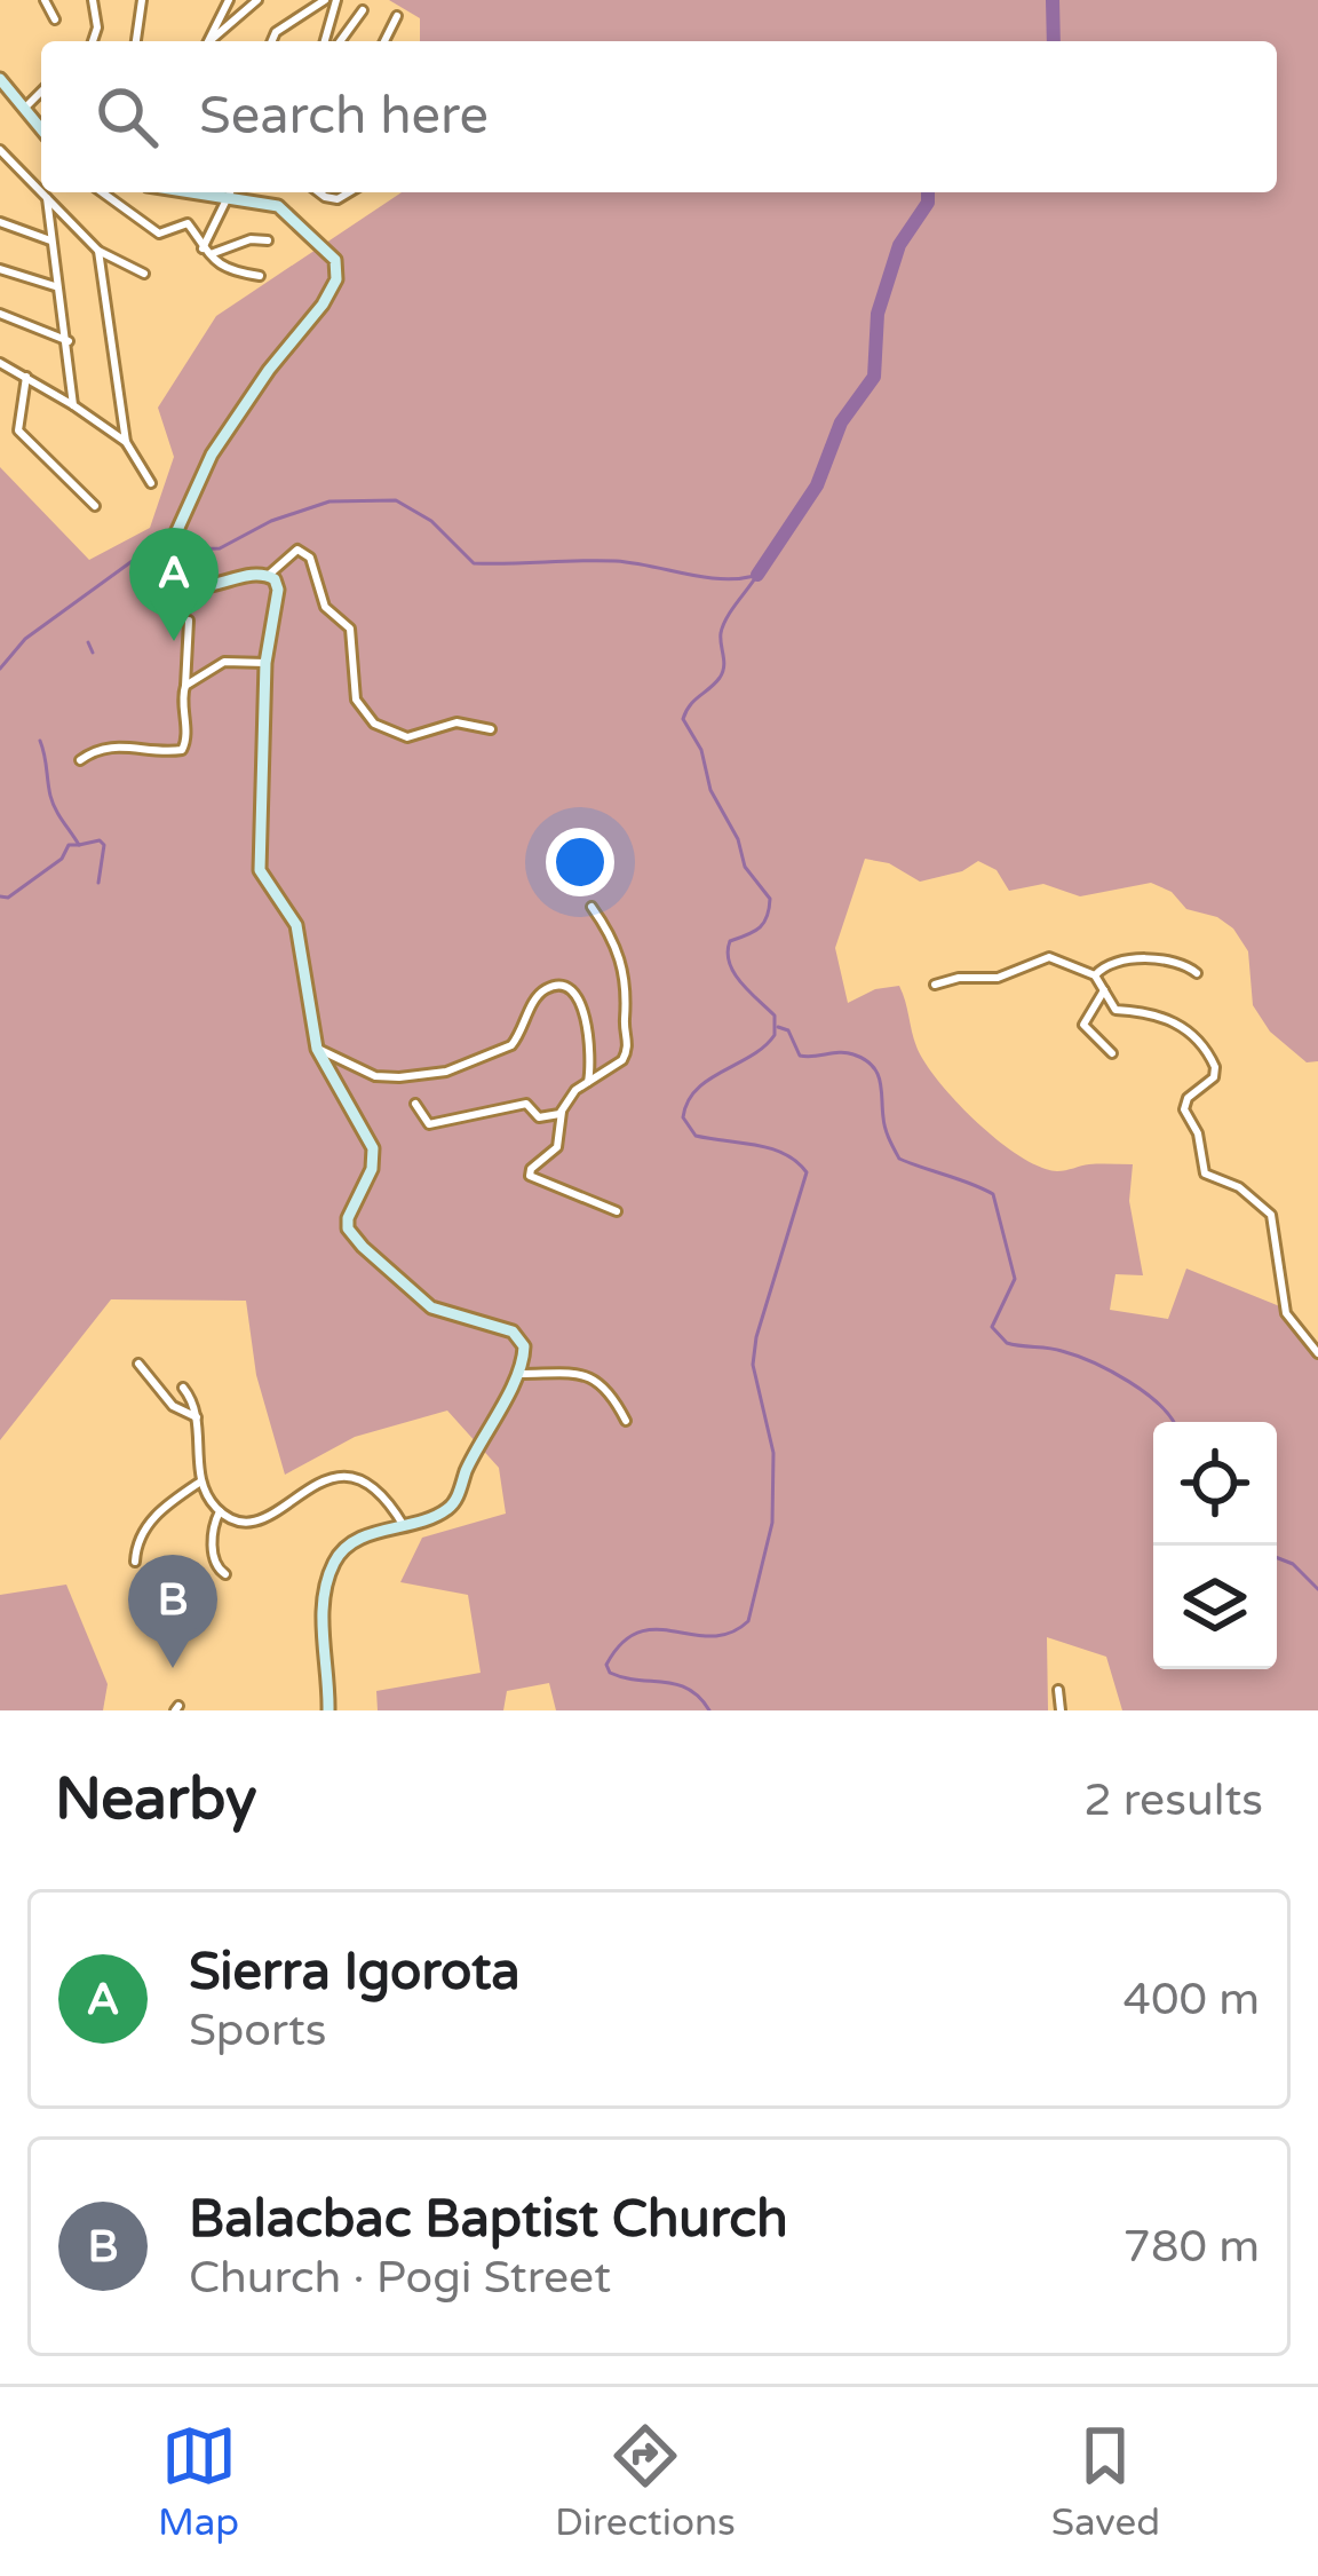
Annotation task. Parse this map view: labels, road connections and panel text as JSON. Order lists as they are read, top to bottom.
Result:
{
  "page": {
    "search": "Search here",
    "pins": ["A", "B"],
    "heading": ["Nearby", "2 results"],
    "list": [
      {
        "mark": "A",
        "name": "Sierra Igorota",
        "note": "Sports",
        "value": "400 m"
      },
      {
        "mark": "B",
        "name": "Balacbac Baptist Church",
        "note": "Church · Pogi Street",
        "value": "780 m"
      }
    ],
    "nav": ["Map", "Directions", "Saved"]
  }
}
